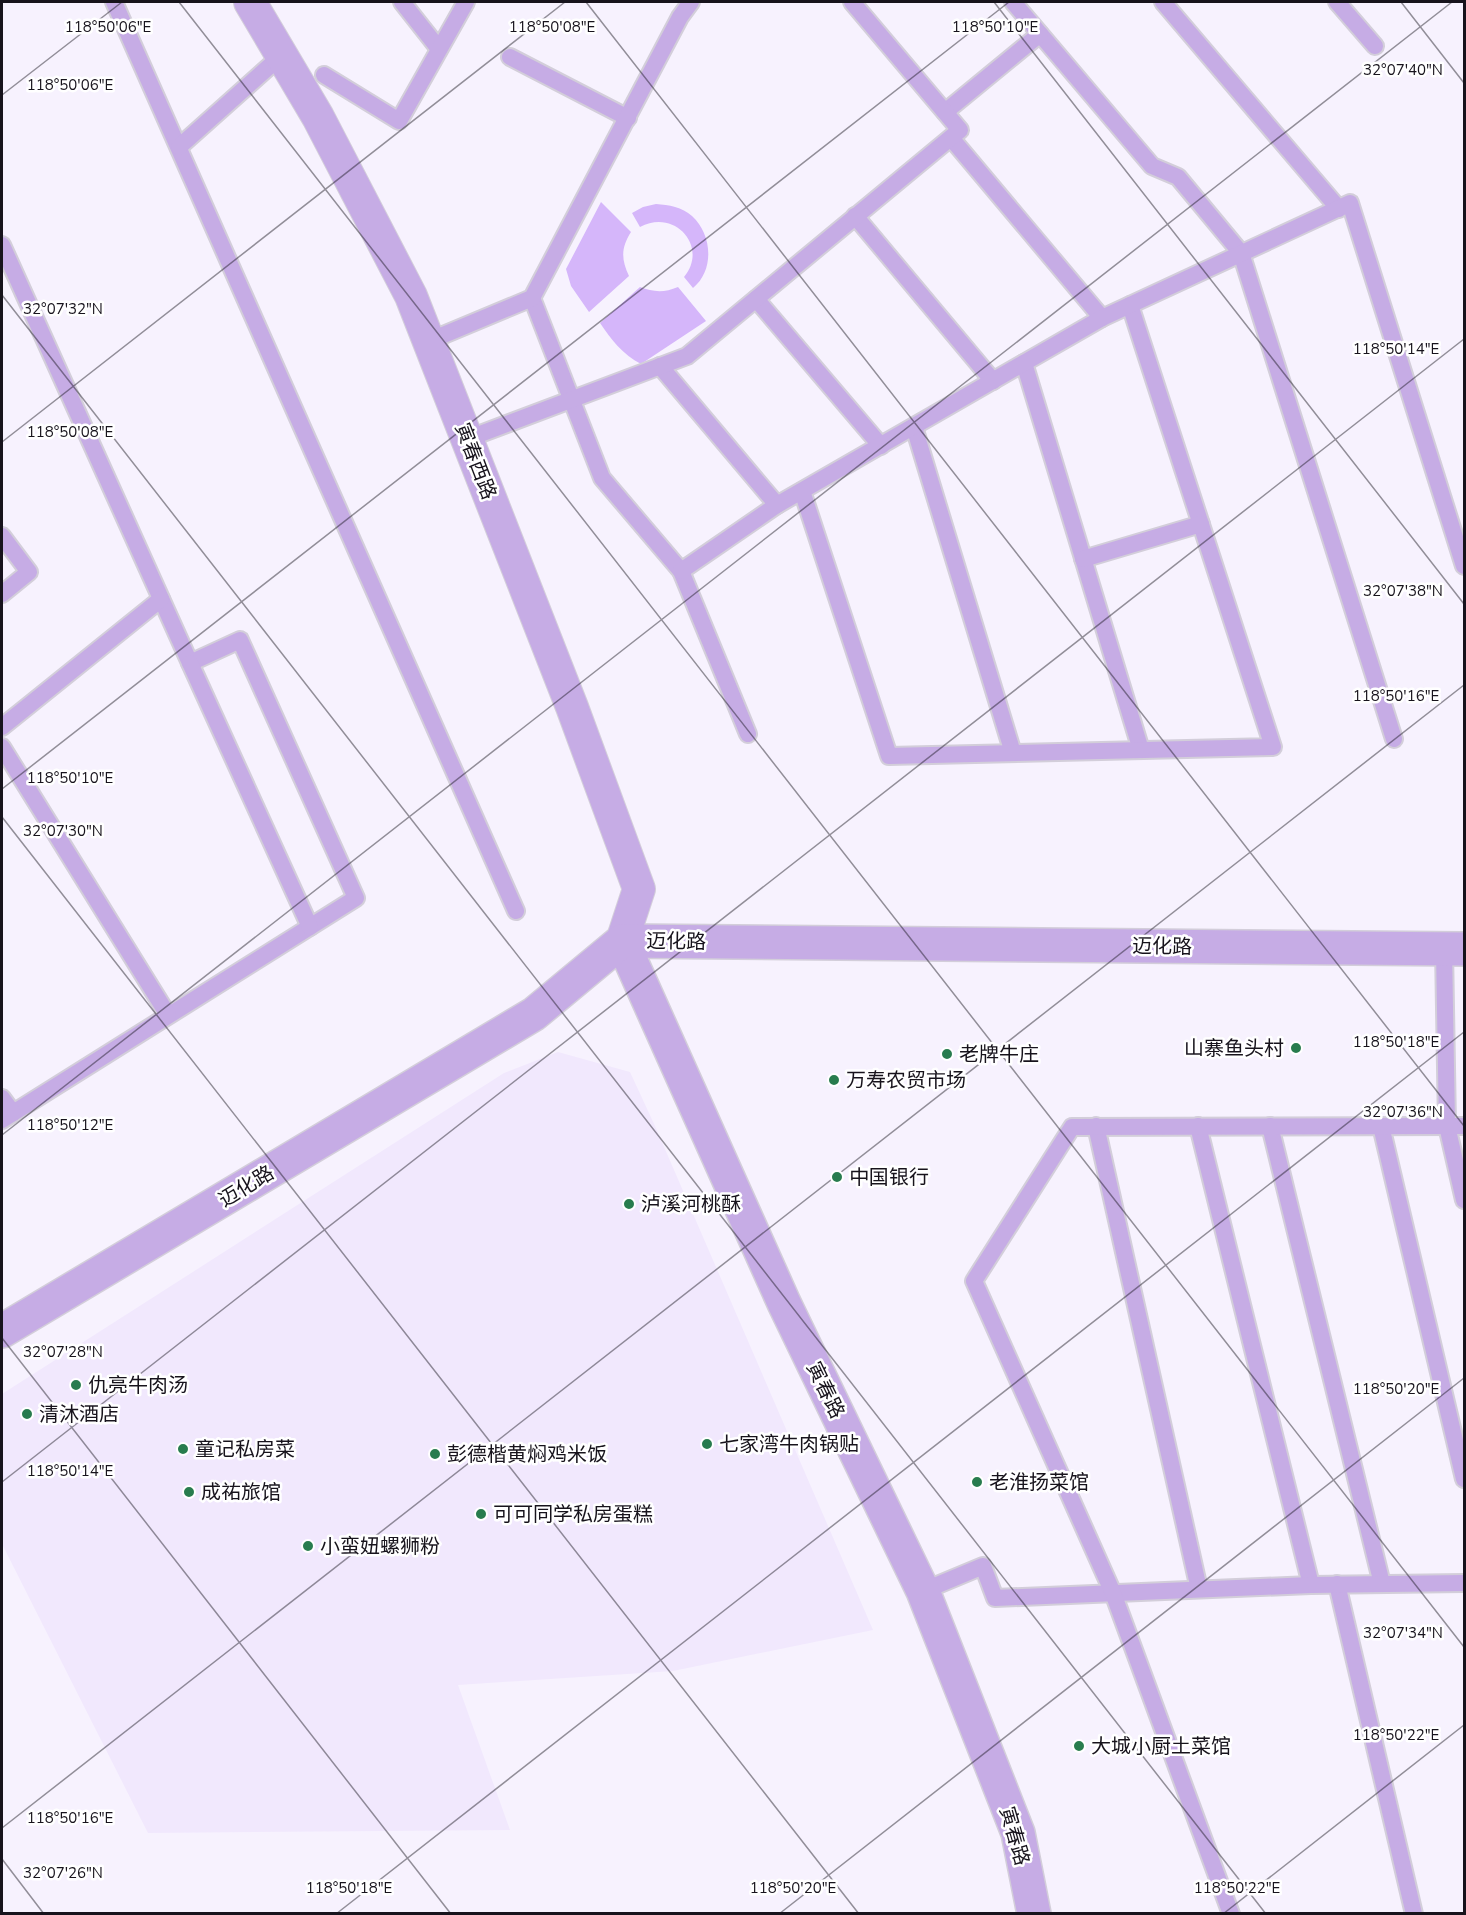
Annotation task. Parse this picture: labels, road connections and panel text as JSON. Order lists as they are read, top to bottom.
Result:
{
  "streets": {
    "street": ["寅春西路", "迈化路", "寅春路"]
  },
  "crossings": [
    ["寅春西路", "迈化路"],
    ["寅春西路", "寅春路"],
    ["迈化路", "寅春路"]
  ],
  "places": [
    "山寨鱼头村",
    "老牌牛庄",
    "万寿农贸市场",
    "中国银行",
    "泸溪河桃酥",
    "仇亮牛肉汤",
    "清沐酒店",
    "七家湾牛肉锅贴",
    "童记私房菜",
    "彭德楷黄焖鸡米饭",
    "老淮扬菜馆",
    "成祐旅馆",
    "可可同学私房蛋糕",
    "小蛮妞螺狮粉",
    "大城小厨土菜馆"
  ],
  "coordinates": [
    "118°50'06\"E",
    "118°50'08\"E",
    "118°50'10\"E",
    "32°07'40\"N",
    "32°07'32\"N",
    "118°50'14\"E",
    "32°07'38\"N",
    "118°50'16\"E",
    "32°07'30\"N",
    "118°50'18\"E",
    "32°07'36\"N",
    "118°50'12\"E",
    "32°07'28\"N",
    "118°50'20\"E",
    "32°07'34\"N",
    "118°50'22\"E",
    "32°07'26\"N"
  ]
}
